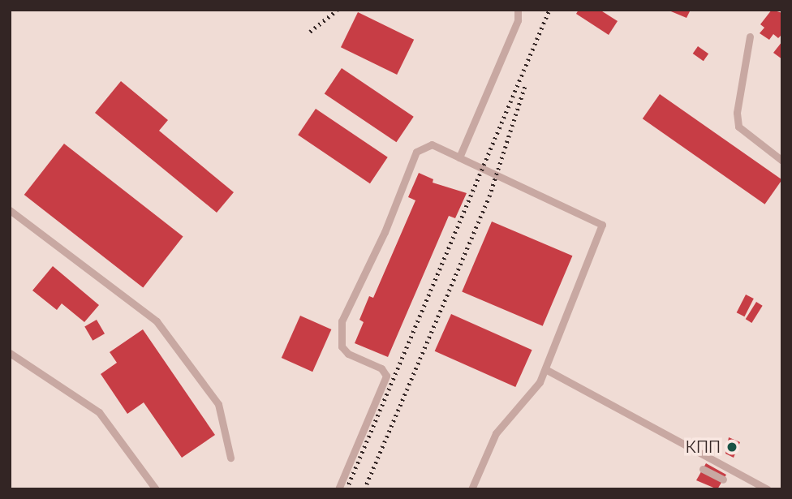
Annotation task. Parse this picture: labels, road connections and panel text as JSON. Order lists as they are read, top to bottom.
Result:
{
  "places": ["КПП"]
}
